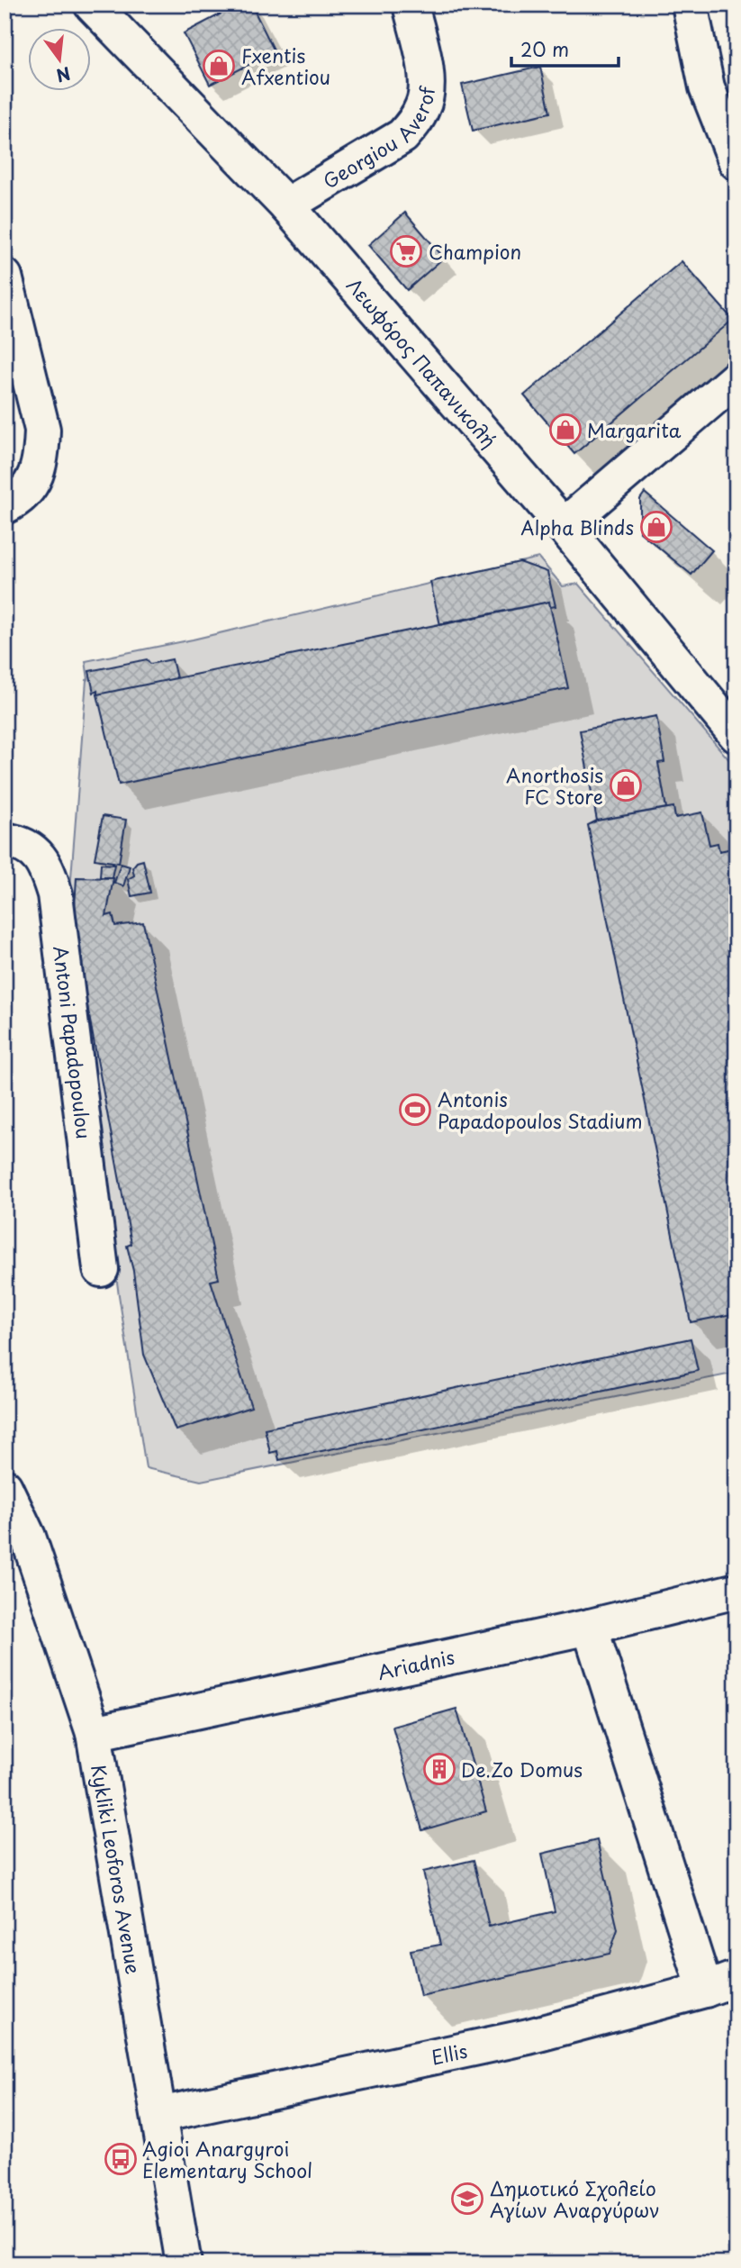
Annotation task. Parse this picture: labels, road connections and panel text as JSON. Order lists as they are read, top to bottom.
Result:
{
  "streets": {
    "street": [
      "Georgiou Averof",
      "Λεωφόρος Παπανικολή",
      "Antoni Papadopoulou",
      "Ariadnis",
      "Kykliki Leoforos Avenue",
      "Ellis"
    ]
  },
  "crossings": [
    ["Georgiou Averof", "Λεωφόρος Παπανικολή"],
    ["Ariadnis", "Kykliki Leoforos Avenue"],
    ["Kykliki Leoforos Avenue", "Ellis"]
  ],
  "places": {
    "shop": [
      "Fxentis Afxentiou",
      "Margarita",
      "Alpha Blinds",
      "Anorthosis FC Store"
    ],
    "supermarket": ["Champion"],
    "sports": ["Antonis Papadopoulos Stadium"],
    "building": ["De.Zo Domus"],
    "bus stop": ["Agioi Anargyroi Elementary School"],
    "school or university": ["Δημοτικό Σχολείο Αγίων Αναργύρων"]
  },
  "scale_bar": "20 m",
  "north": "bottom"
}
